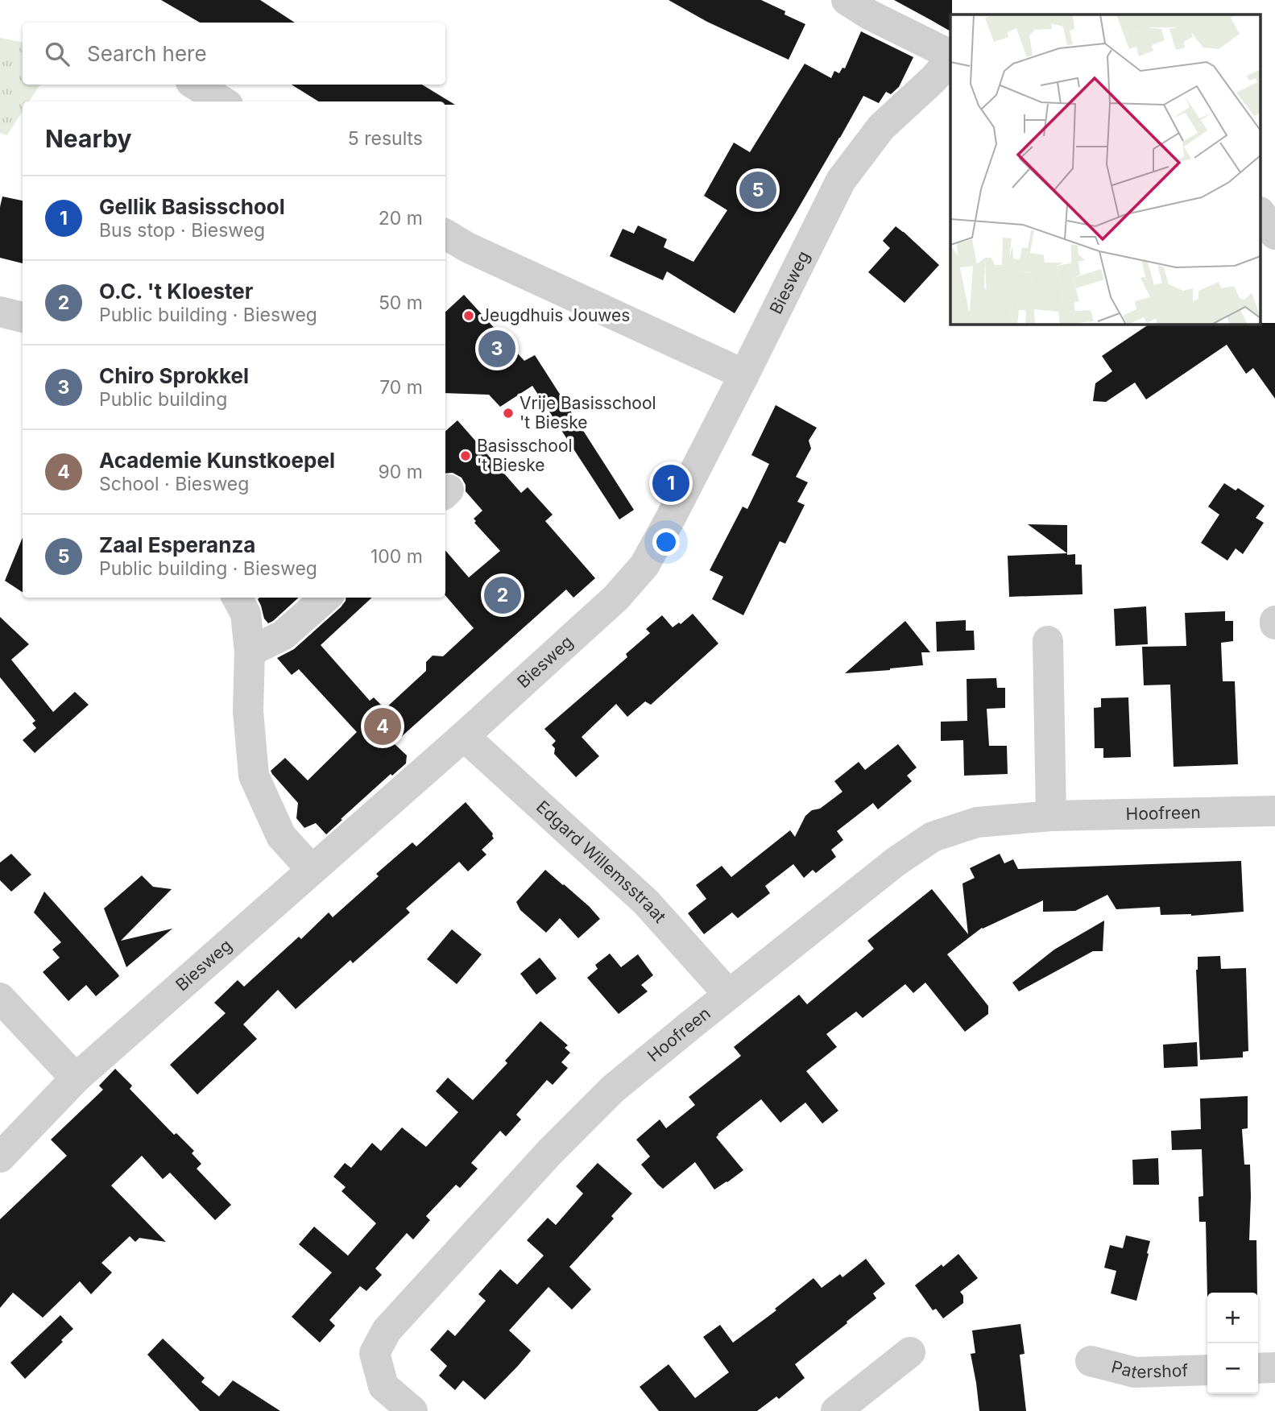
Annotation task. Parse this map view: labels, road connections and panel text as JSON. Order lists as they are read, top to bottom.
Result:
{
  "streets": {
    "street": [
      "Biesweg",
      "Hoofreen",
      "Edgard Willemsstraat",
      "Patershof"
    ]
  },
  "crossings": [
    ["Biesweg", "Edgard Willemsstraat"],
    ["Hoofreen", "Edgard Willemsstraat"]
  ],
  "places": ["Jeugdhuis Jouwes", "Vrije Basisschool 't Bieske", "Basisschool 't Bieske"],
  "page": {
    "search": "Search here",
    "heading": ["Nearby", "5 results"],
    "pins": [
      "5",
      "3",
      "1",
      "2",
      "4"
    ],
    "list": [
      {
        "mark": "1",
        "name": "Gellik Basisschool",
        "note": "Bus stop · Biesweg",
        "value": "20 m"
      },
      {
        "mark": "2",
        "name": "O.C. 't Kloester",
        "note": "Public building · Biesweg",
        "value": "50 m"
      },
      {
        "mark": "3",
        "name": "Chiro Sprokkel",
        "note": "Public building",
        "value": "70 m"
      },
      {
        "mark": "4",
        "name": "Academie Kunstkoepel",
        "note": "School · Biesweg",
        "value": "90 m"
      },
      {
        "mark": "5",
        "name": "Zaal Esperanza",
        "note": "Public building · Biesweg",
        "value": "100 m"
      }
    ],
    "map_buttons": ["+", "−"]
  }
}
